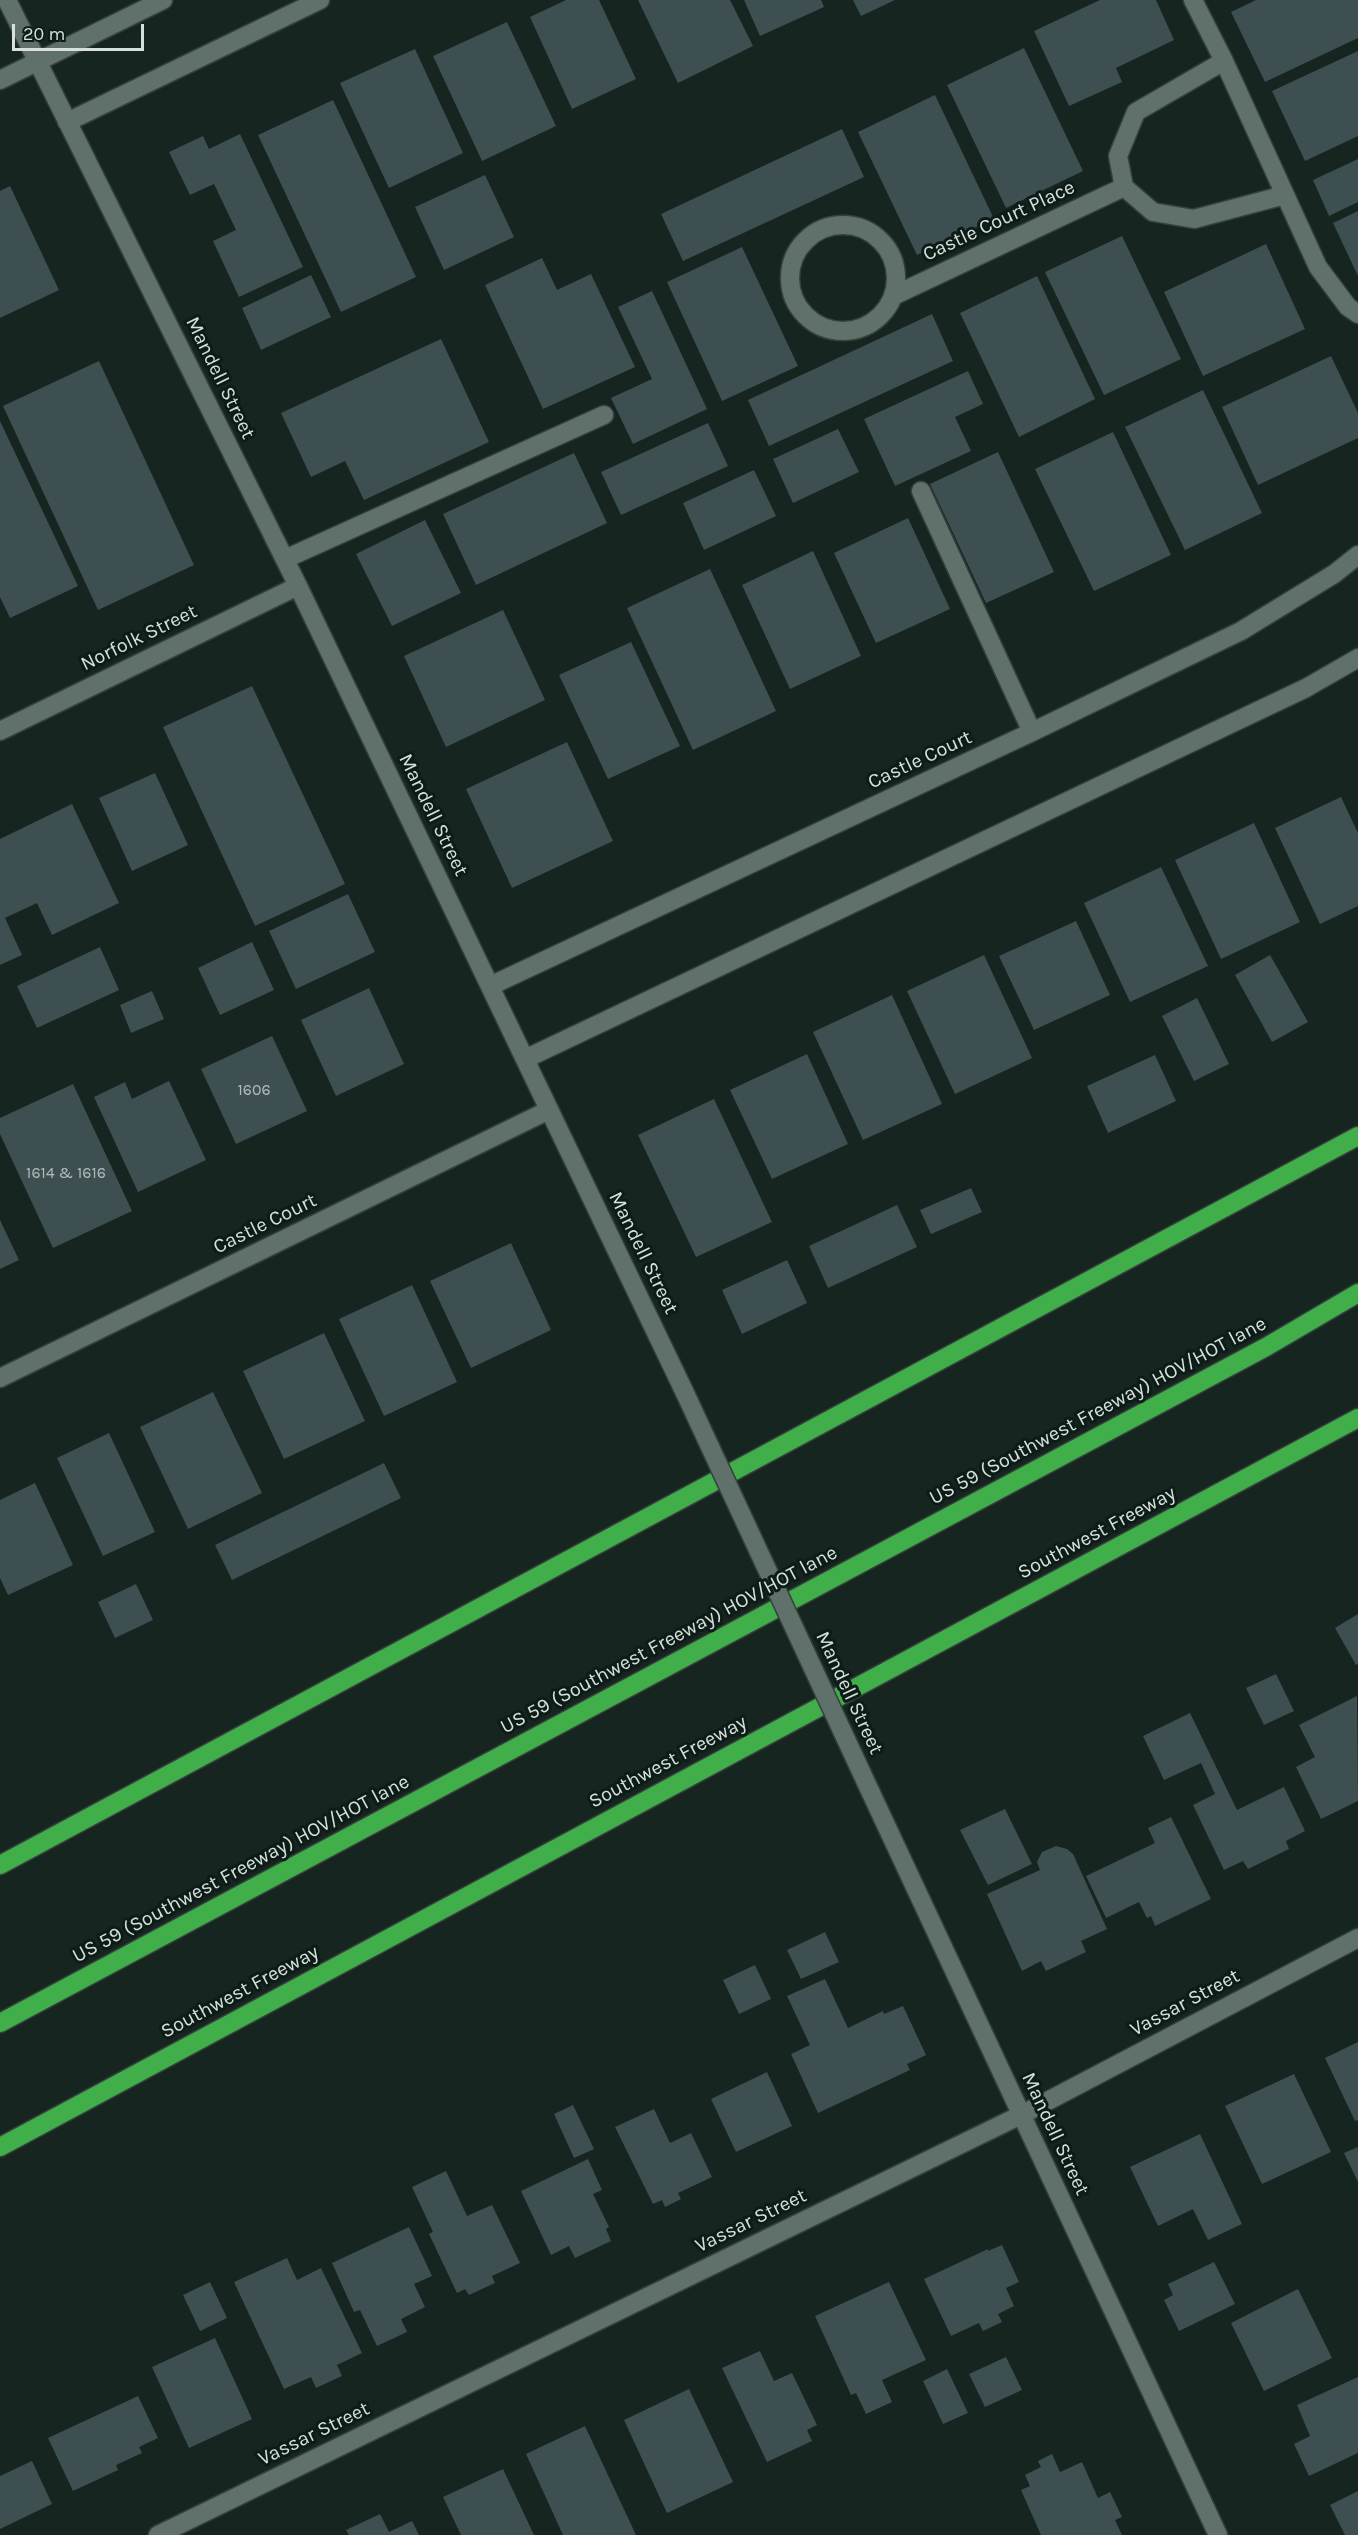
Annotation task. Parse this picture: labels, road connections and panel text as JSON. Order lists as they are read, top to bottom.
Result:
{
  "streets": {
    "highway": ["US 59 (Southwest Freeway) HOV/HOT lane", "Southwest Freeway"],
    "street": [
      "Castle Court Place",
      "Mandell Street",
      "Norfolk Street",
      "Castle Court",
      "Vassar Street"
    ]
  },
  "crossings": [
    ["Mandell Street", "Norfolk Street"],
    ["Mandell Street", "Castle Court"],
    ["Mandell Street", "Vassar Street"]
  ],
  "house_numbers": ["1606", "1614 & 1616"],
  "scale_bar": "20 m"
}
